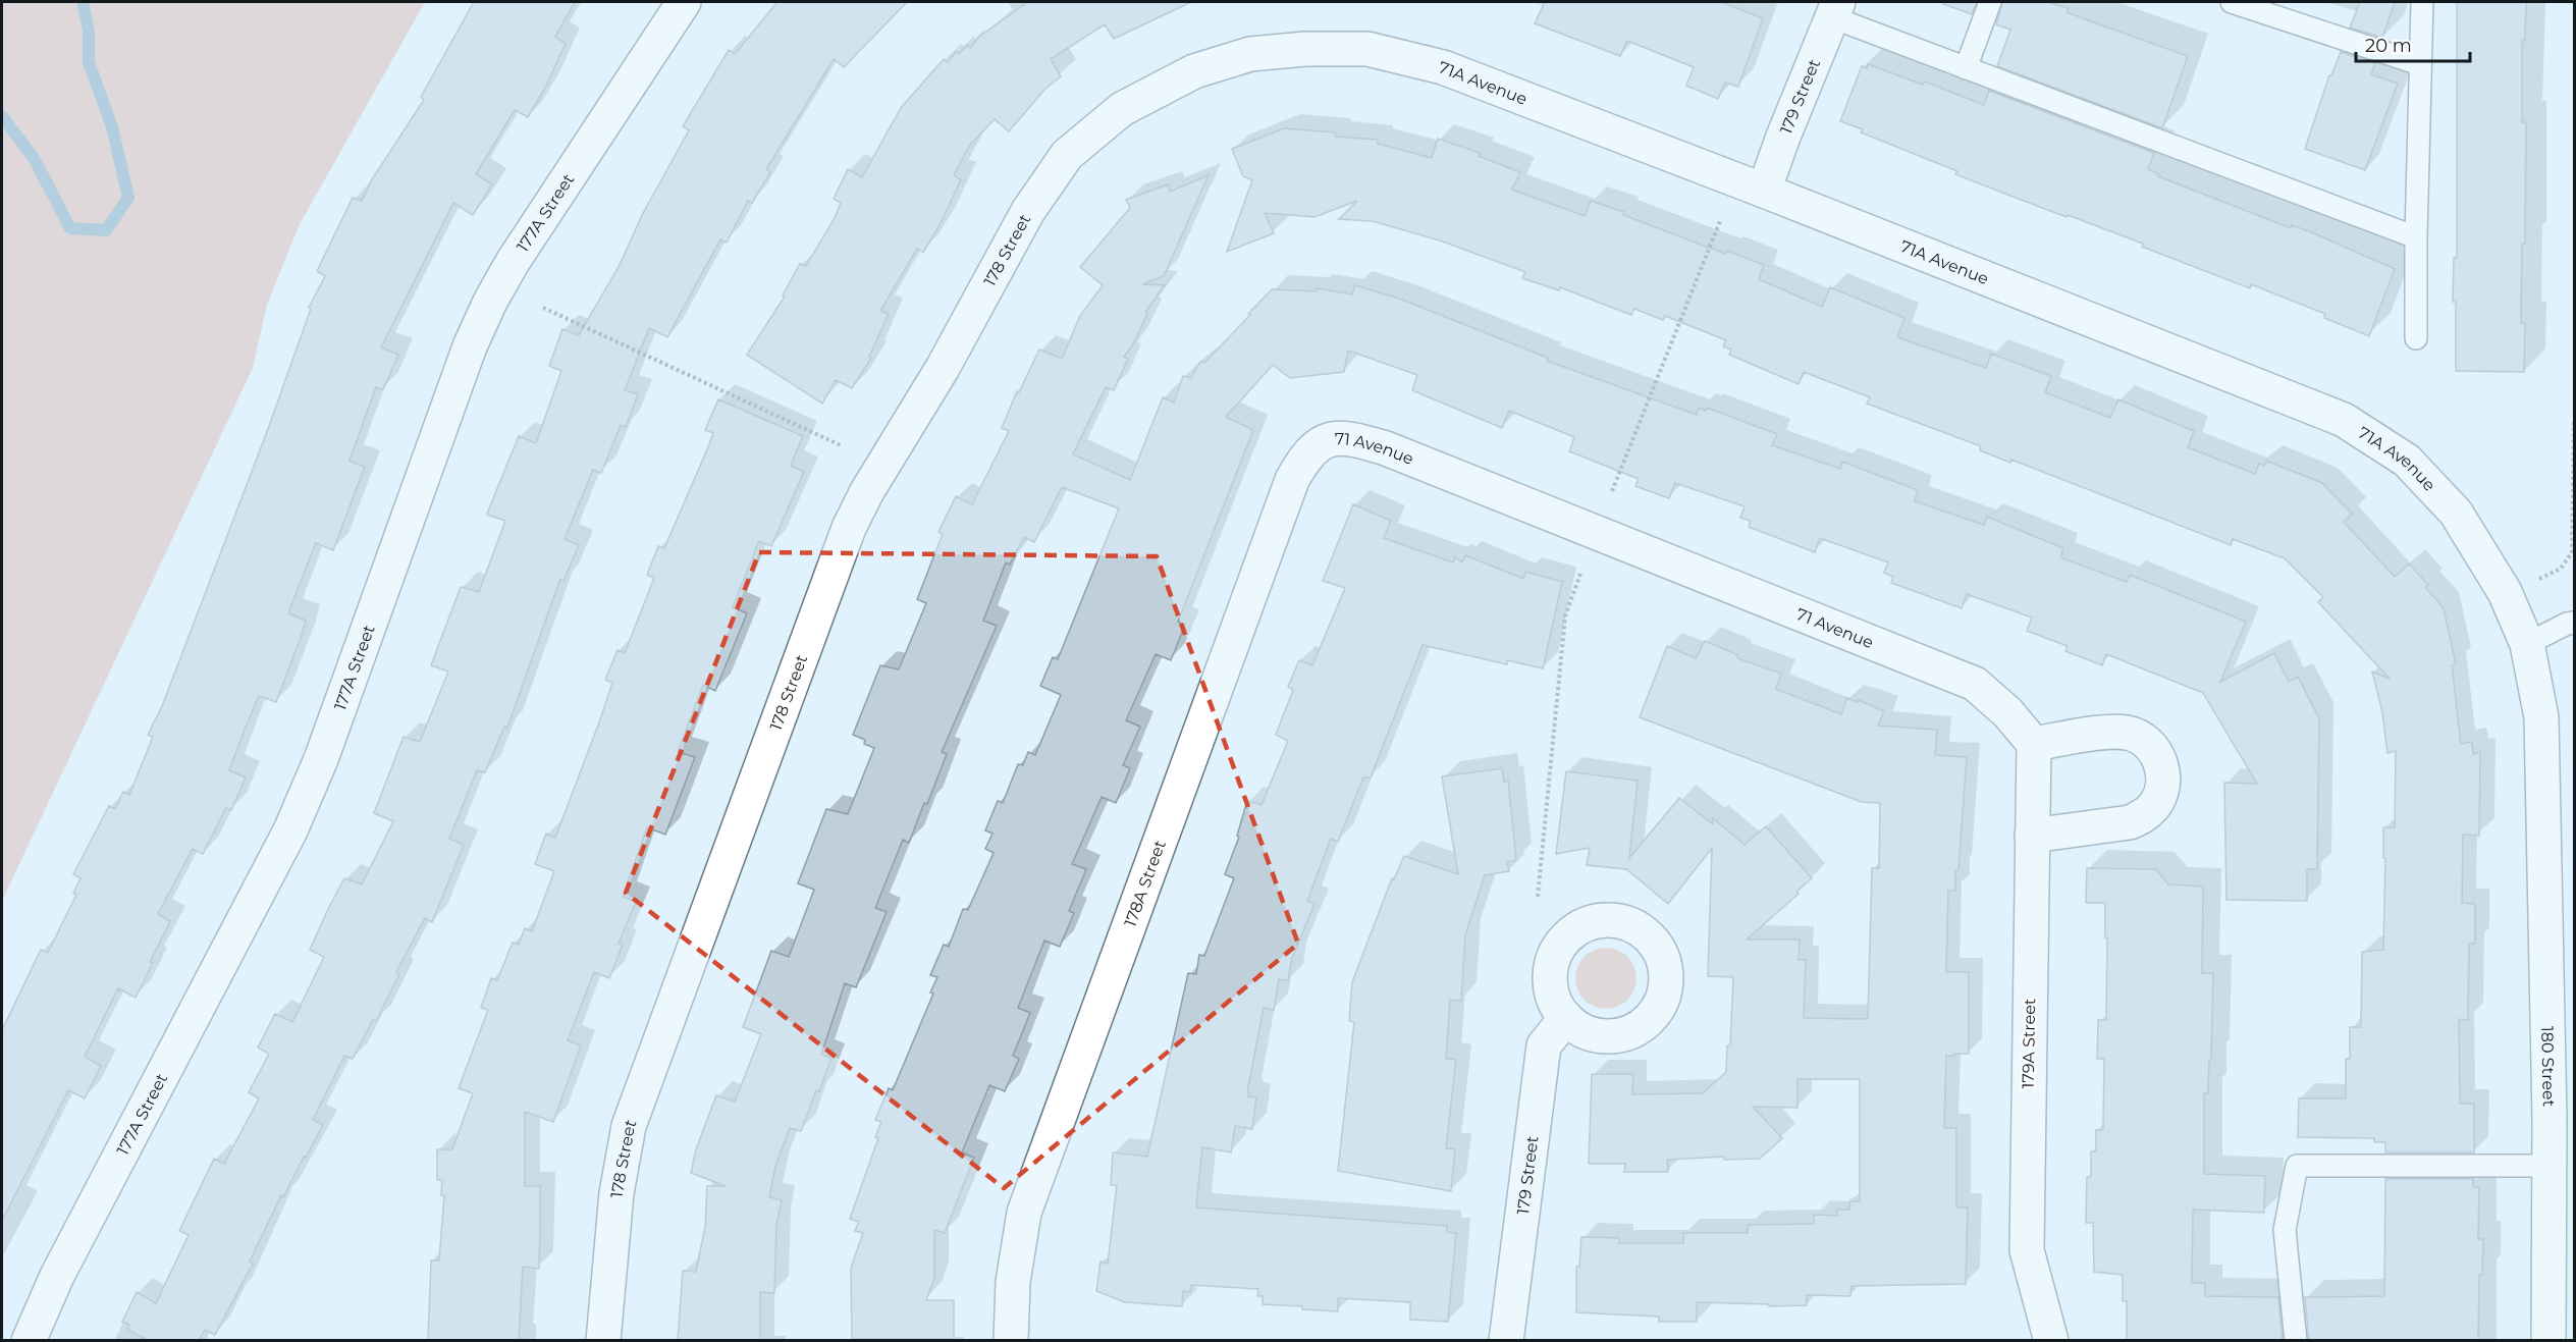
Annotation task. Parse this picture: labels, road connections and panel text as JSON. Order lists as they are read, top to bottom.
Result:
{
  "streets": {
    "street": [
      "71A Avenue",
      "179 Street",
      "177A Street",
      "178 Street",
      "71 Avenue",
      "178A Street",
      "179A Street",
      "180 Street"
    ]
  },
  "crossings": [
    ["71A Avenue", "179 Street"],
    ["71A Avenue", "178 Street"],
    ["71A Avenue", "180 Street"],
    ["71 Avenue", "178A Street"],
    ["71 Avenue", "179A Street"]
  ],
  "scale_bar": "20 m"
}
